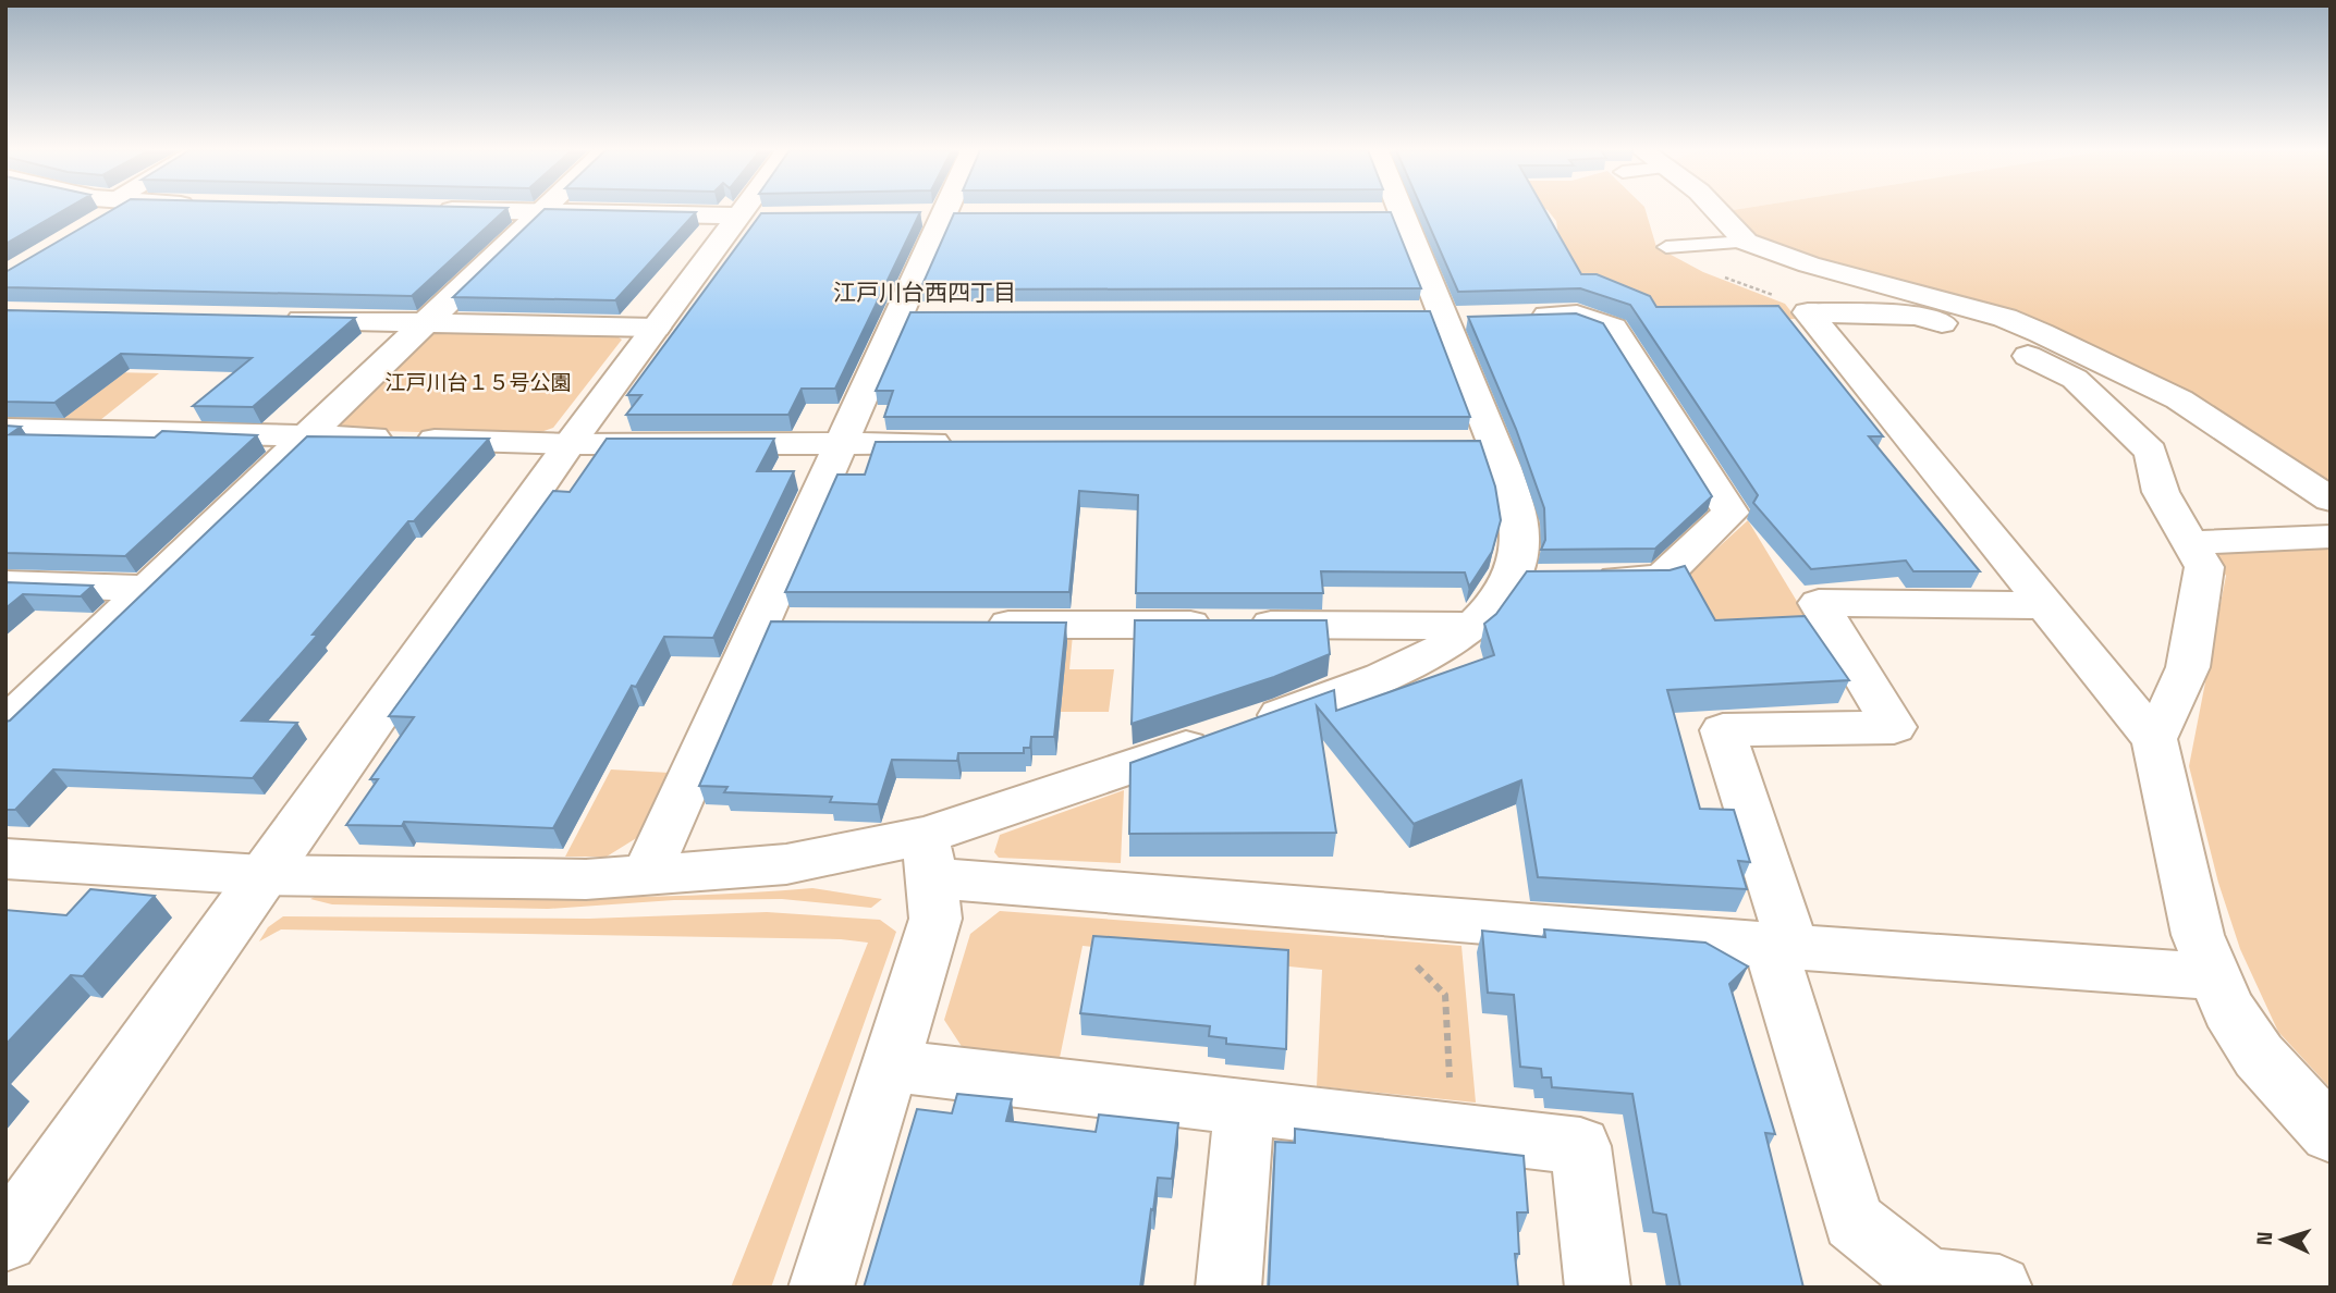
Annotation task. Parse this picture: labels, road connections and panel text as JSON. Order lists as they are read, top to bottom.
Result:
{
  "districts": ["江戸川台西四丁目"],
  "parks": ["江戸川台１５号公園"],
  "north": "left"
}
